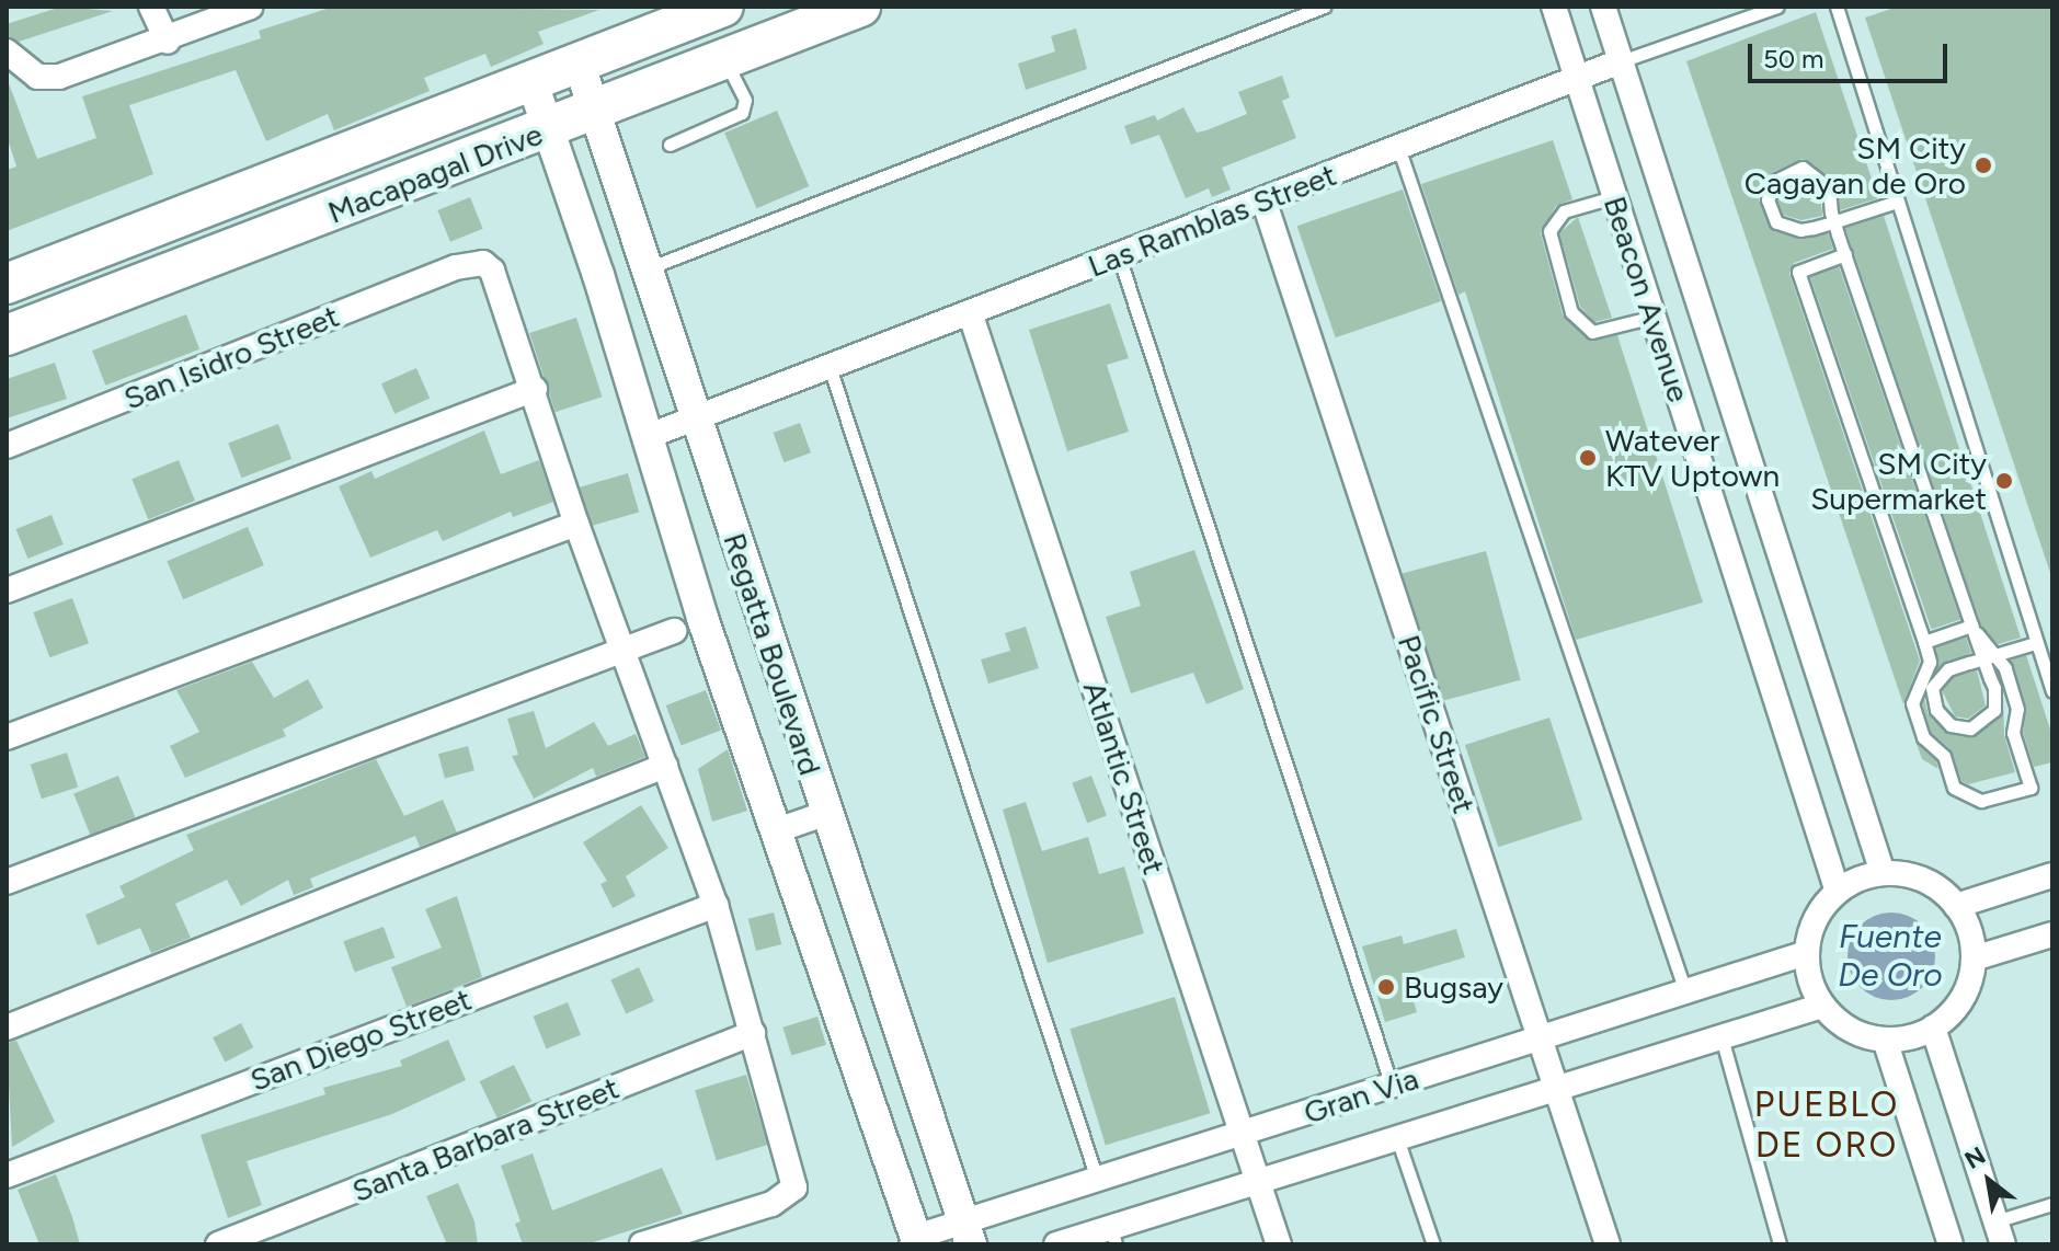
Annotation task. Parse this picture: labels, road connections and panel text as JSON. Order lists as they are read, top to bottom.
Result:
{
  "streets": {
    "main road": ["Macapagal Drive"],
    "street": [
      "Las Ramblas Street",
      "Beacon Avenue",
      "San Isidro Street",
      "Regatta Boulevard",
      "Pacific Street",
      "Atlantic Street",
      "San Diego Street",
      "Gran Via",
      "Santa Barbara Street"
    ]
  },
  "crossings": [
    ["Macapagal Drive", "Regatta Boulevard"],
    ["Las Ramblas Street", "Beacon Avenue"],
    ["Las Ramblas Street", "Regatta Boulevard"],
    ["Las Ramblas Street", "Pacific Street"],
    ["Las Ramblas Street", "Atlantic Street"],
    ["Beacon Avenue", "Gran Via"],
    ["Regatta Boulevard", "Gran Via"],
    ["Pacific Street", "Gran Via"],
    ["Atlantic Street", "Gran Via"]
  ],
  "districts": ["PUEBLO DE ORO"],
  "water": ["Fuente De Oro"],
  "places": [
    "SM City Cagayan de Oro",
    "Watever KTV Uptown",
    "SM City Supermarket",
    "Bugsay"
  ],
  "scale_bar": "50 m",
  "north": "top left"
}
